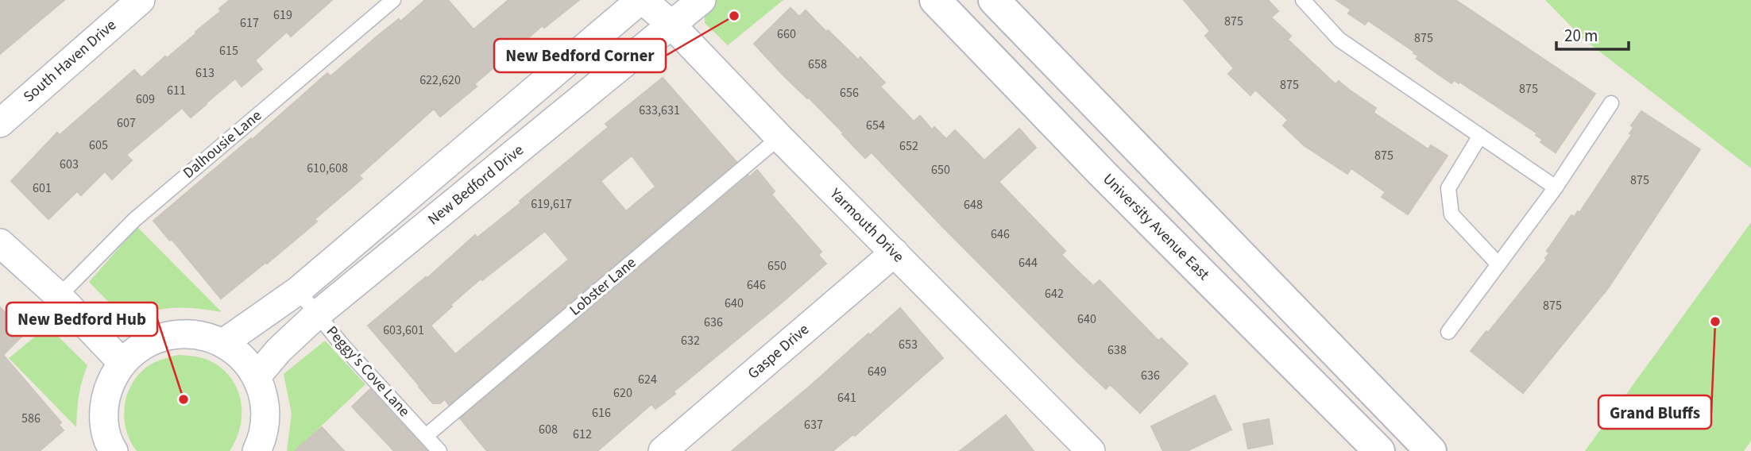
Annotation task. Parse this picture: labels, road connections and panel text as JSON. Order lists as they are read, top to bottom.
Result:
{
  "streets": {
    "main road": ["University Avenue East"],
    "street": [
      "South Haven Drive",
      "New Bedford Drive",
      "Yarmouth Drive",
      "Gaspe Drive"
    ],
    "lane": ["Dalhousie Lane", "Lobster Lane", "Peggy's Cove Lane"]
  },
  "crossings": [
    ["New Bedford Drive", "Yarmouth Drive"],
    ["New Bedford Drive", "Peggy's Cove Lane"],
    ["Yarmouth Drive", "Lobster Lane"],
    ["Yarmouth Drive", "Gaspe Drive"],
    ["Lobster Lane", "Peggy's Cove Lane"]
  ],
  "places": ["New Bedford Corner", "Grand Bluffs", "New Bedford Hub"],
  "house_numbers": [
    "619",
    "875",
    "617",
    "660",
    "875",
    "615",
    "658",
    "613",
    "622,620",
    "875",
    "875",
    "611",
    "656",
    "609",
    "633,631",
    "607",
    "654",
    "605",
    "652",
    "875",
    "603",
    "610,608",
    "650",
    "875",
    "601",
    "619,617",
    "648",
    "646",
    "644",
    "650",
    "646",
    "642",
    "640",
    "875",
    "640",
    "636",
    "603,601",
    "632",
    "653",
    "638",
    "649",
    "636",
    "624",
    "620",
    "641",
    "616",
    "586",
    "637",
    "608",
    "612"
  ],
  "scale_bar": "20 m"
}
